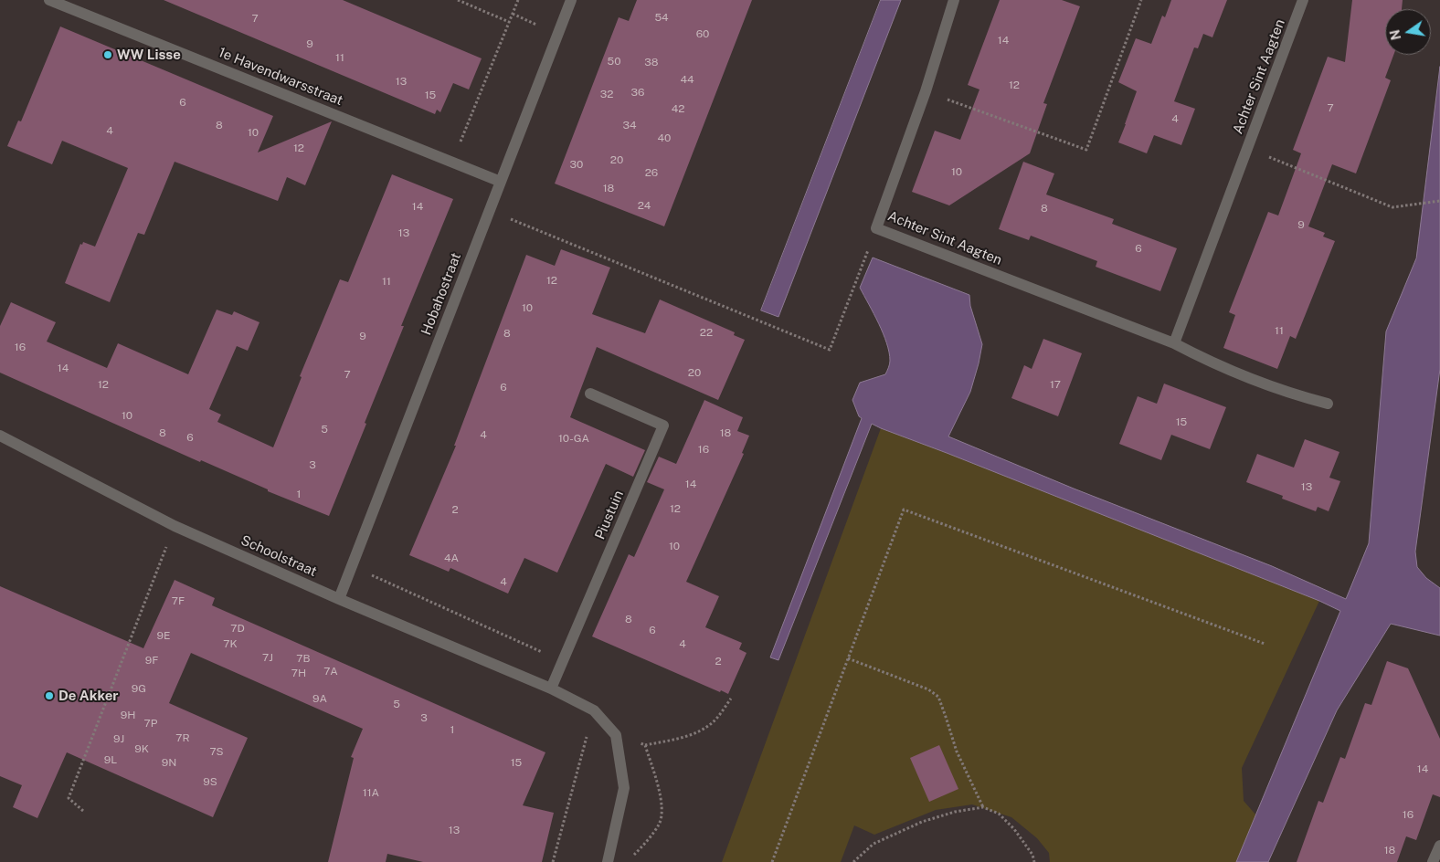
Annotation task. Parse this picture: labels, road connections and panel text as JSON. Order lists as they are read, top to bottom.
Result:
{
  "streets": {
    "street": [
      "1e Havendwarsstraat",
      "Achter Sint Aagten",
      "Hobahostraat",
      "Piustuin",
      "Schoolstraat"
    ]
  },
  "crossings": [
    ["1e Havendwarsstraat", "Hobahostraat"],
    ["Hobahostraat", "Schoolstraat"],
    ["Piustuin", "Schoolstraat"]
  ],
  "places": ["WW Lisse", "De Akker"],
  "house_numbers": [
    "54",
    "7",
    "60",
    "14",
    "9",
    "11",
    "50",
    "38",
    "44",
    "13",
    "12",
    "36",
    "32",
    "15",
    "6",
    "7",
    "42",
    "4",
    "8",
    "34",
    "4",
    "10",
    "40",
    "12",
    "20",
    "30",
    "10",
    "26",
    "18",
    "24",
    "14",
    "8",
    "9",
    "13",
    "6",
    "12",
    "11",
    "10",
    "11",
    "22",
    "8",
    "9",
    "16",
    "14",
    "20",
    "7",
    "12",
    "17",
    "6",
    "10",
    "15",
    "5",
    "8",
    "18",
    "4",
    "6",
    "10-GA",
    "16",
    "3",
    "14",
    "13",
    "1",
    "12",
    "2",
    "10",
    "4A",
    "4",
    "7F",
    "8",
    "7D",
    "6",
    "9E",
    "7K",
    "4",
    "7J",
    "7B",
    "9F",
    "2",
    "7A",
    "7H",
    "9G",
    "9A",
    "5",
    "9H",
    "3",
    "7P",
    "1",
    "7R",
    "9J",
    "9K",
    "7S",
    "9L",
    "9N",
    "15",
    "14",
    "9S",
    "11A",
    "16",
    "13",
    "18"
  ],
  "north": "left"
}
